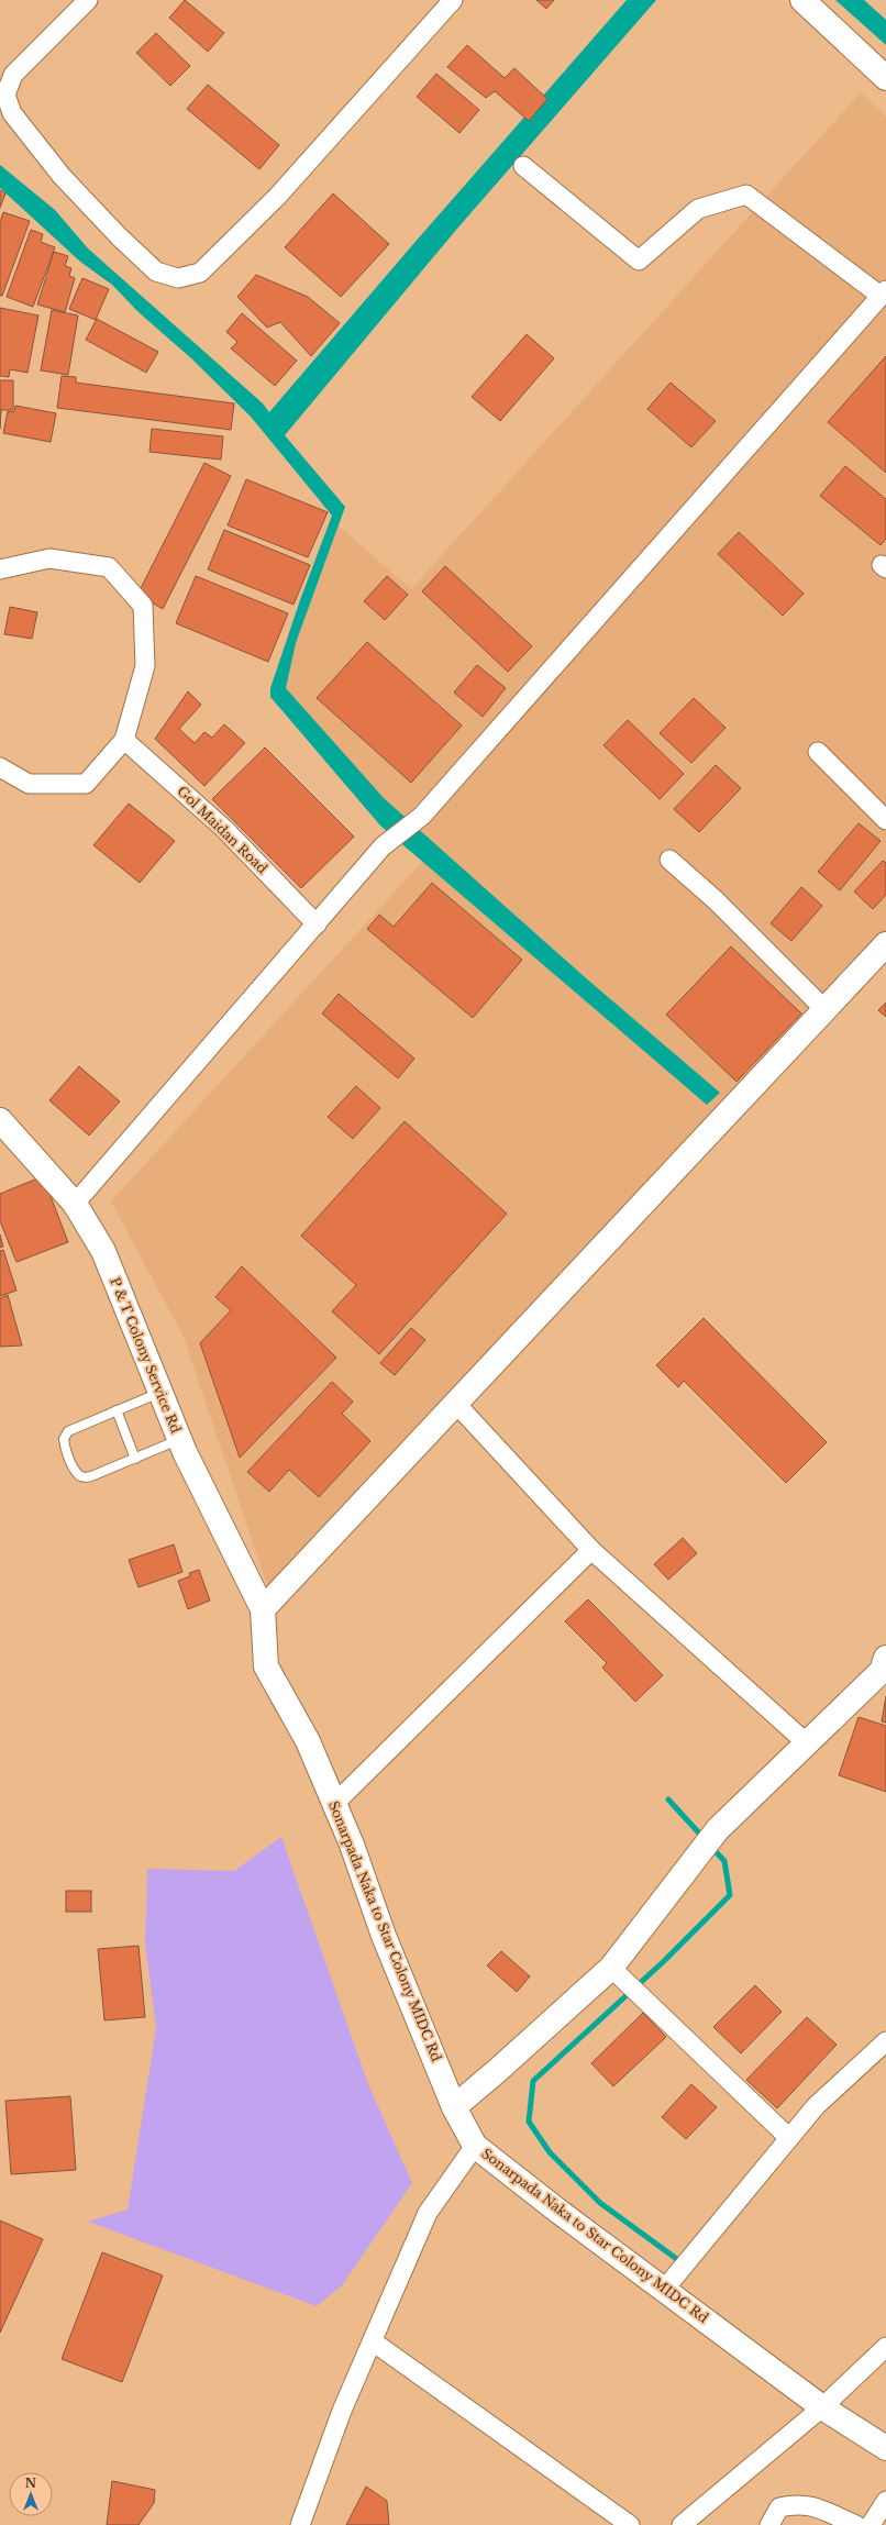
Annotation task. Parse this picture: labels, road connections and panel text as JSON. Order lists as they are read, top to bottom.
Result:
{
  "streets": {
    "street": ["Gol Maidan Road", "P & T Colony Service Rd", "Sonarpada Naka to Star Colony MIDC Rd"]
  },
  "crossings": [
    ["P & T Colony Service Rd", "Sonarpada Naka to Star Colony MIDC Rd"]
  ],
  "north": "top"
}
